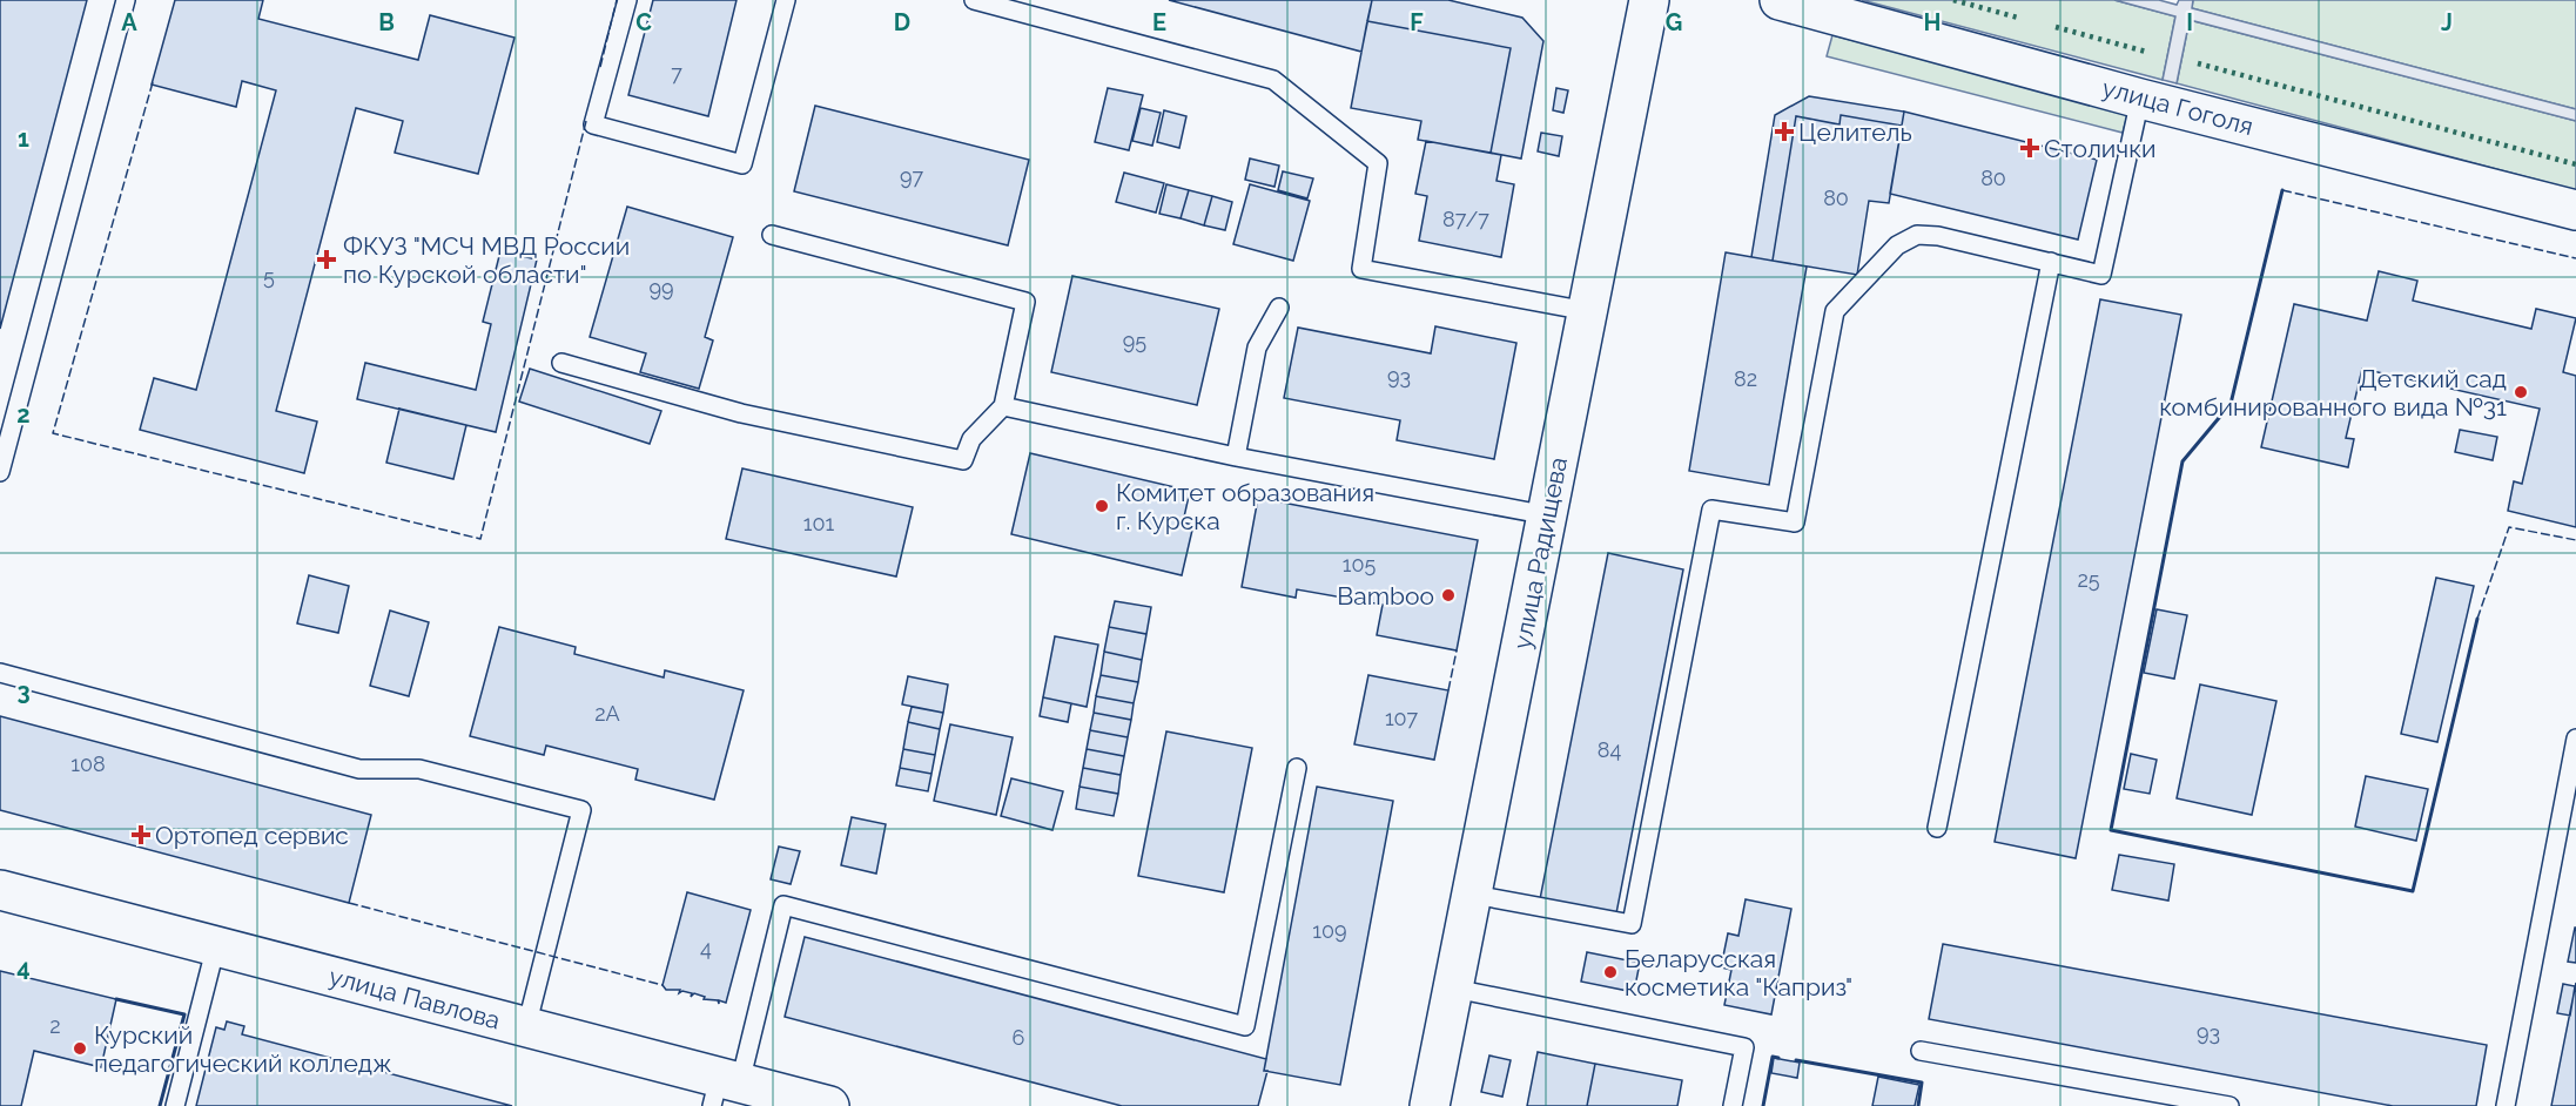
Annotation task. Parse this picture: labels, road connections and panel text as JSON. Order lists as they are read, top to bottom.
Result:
{
  "streets": {
    "main road": ["улица Гоголя", "улица Радищева", "улица Павлова"]
  },
  "places": {
    "health": [
      "Целитель",
      "Столички",
      "ФКУЗ \"МСЧ МВД России по Курской области\"",
      "Ортопед сервис"
    ],
    "other": [
      "Детский сад комбинированного вида №31",
      "Комитет образования г. Курска",
      "Bamboo",
      "Беларусская косметика \"Каприз\"",
      "Курский педагогический колледж"
    ]
  },
  "house_numbers": [
    "7",
    "97",
    "80",
    "80",
    "87/7",
    "5",
    "99",
    "95",
    "93",
    "82",
    "101",
    "105",
    "25",
    "2А",
    "107",
    "84",
    "108",
    "109",
    "4",
    "2",
    "93",
    "6"
  ],
  "grid": {
    "columns": [
      "A",
      "B",
      "C",
      "D",
      "E",
      "F",
      "G",
      "H",
      "I",
      "J"
    ],
    "rows": [
      "1",
      "2",
      "3",
      "4"
    ]
  }
}
